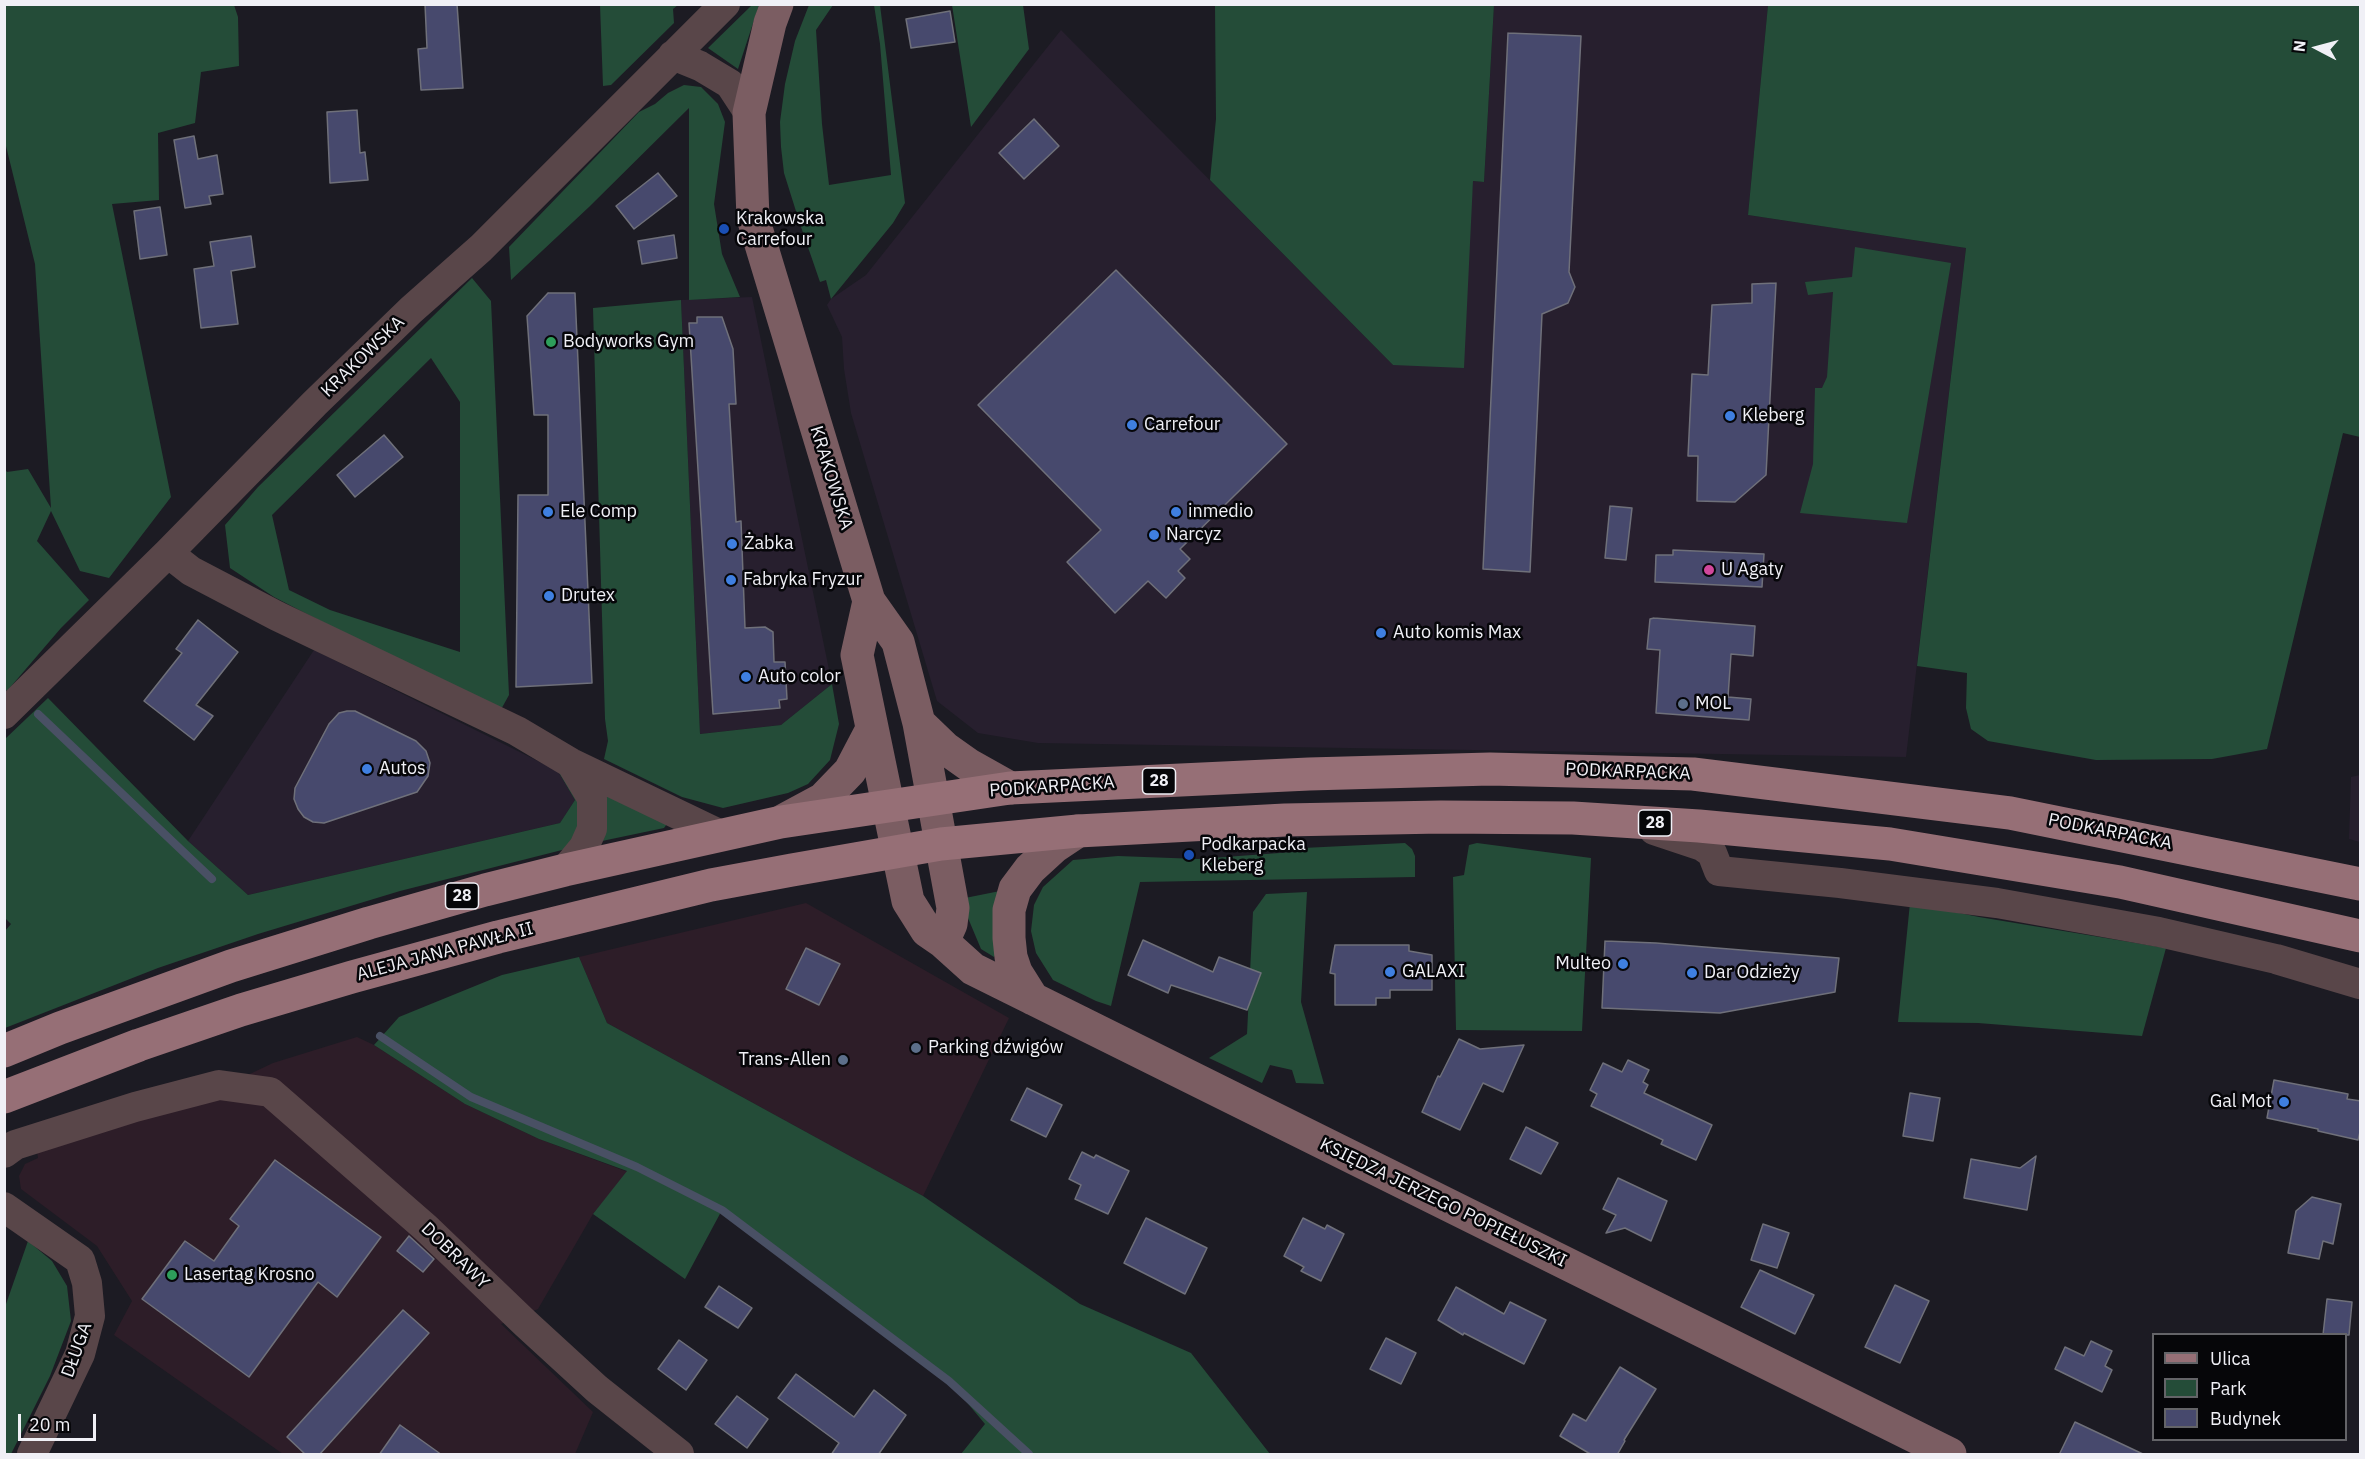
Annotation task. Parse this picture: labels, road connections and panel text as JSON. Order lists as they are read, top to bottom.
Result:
{
  "streets": {
    "main road": ["PODKARPACKA", "28", "ALEJA JANA PAWŁA II"],
    "street": [
      "KRAKOWSKA",
      "KSIĘDZA JERZEGO POPIEŁUSZKI",
      "DOBRAWY",
      "DŁUGA"
    ]
  },
  "crossings": [
    ["KRAKOWSKA", "PODKARPACKA"],
    ["KRAKOWSKA", "28"],
    ["KRAKOWSKA", "KSIĘDZA JERZEGO POPIEŁUSZKI"],
    ["PODKARPACKA", "28"],
    ["PODKARPACKA", "KSIĘDZA JERZEGO POPIEŁUSZKI"],
    ["28", "ALEJA JANA PAWŁA II"],
    ["28", "KSIĘDZA JERZEGO POPIEŁUSZKI"],
    ["ALEJA JANA PAWŁA II", "KSIĘDZA JERZEGO POPIEŁUSZKI"]
  ],
  "places": [
    "Krakowska Carrefour",
    "Bodyworks Gym",
    "Kleberg",
    "Carrefour",
    "Ele Comp",
    "inmedio",
    "Narcyz",
    "Żabka",
    "U Agaty",
    "Fabryka Fryzur",
    "Drutex",
    "Auto komis Max",
    "Auto color",
    "MOL",
    "Autos",
    "Podkarpacka Kleberg",
    "Multeo",
    "GALAXI",
    "Dar Odzieży",
    "Parking dźwigów",
    "Trans-Allen",
    "Gal Mot",
    "Lasertag Krosno"
  ],
  "legend": ["Ulica", "Park", "Budynek"],
  "scale_bar": "20 m",
  "north": "left"
}
